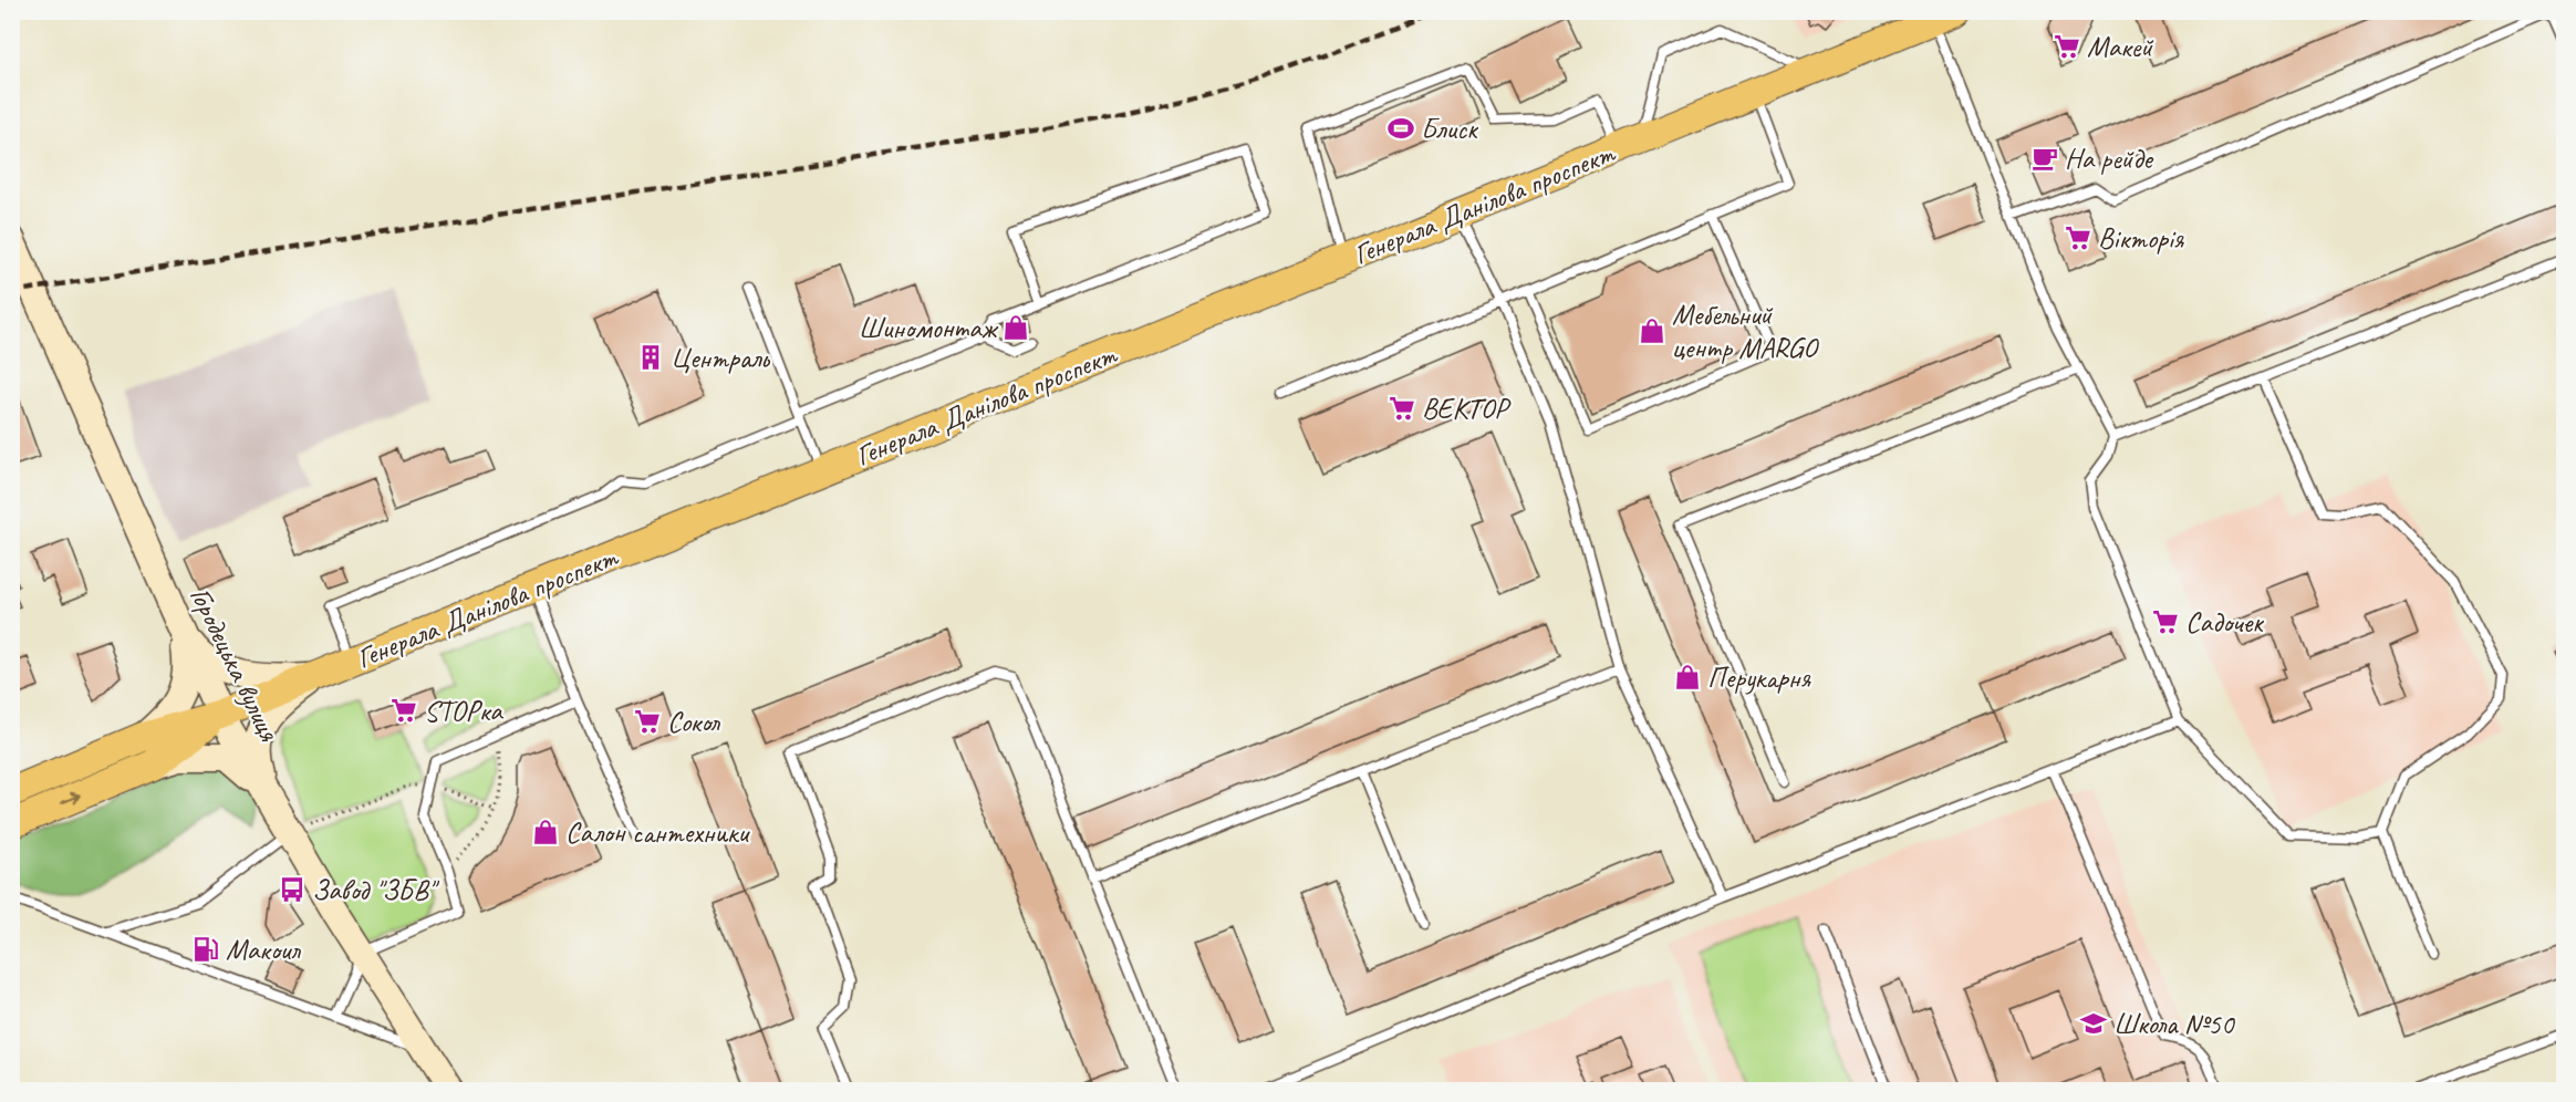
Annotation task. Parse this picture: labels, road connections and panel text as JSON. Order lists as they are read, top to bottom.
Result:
{
  "streets": {
    "main road": ["Генерала Данілова проспект", "Городецька вулиця"]
  },
  "crossings": [
    ["Генерала Данілова проспект", "Городецька вулиця"]
  ],
  "places": {
    "supermarket": [
      "Макей",
      "Вікторія",
      "ВЕКТОР",
      "Садочек",
      "STOPка",
      "Сокол"
    ],
    "sports": ["Блиск"],
    "cafe": ["На рейде"],
    "shop": [
      "Шиномонтаж",
      "Мебельний центр MARGO",
      "Перукарня",
      "Салон сантехники"
    ],
    "building": ["Централь"],
    "bus stop": ["Завод \"ЗБВ\""],
    "fuel station": ["Макоил"],
    "school or university": ["Школа №50"]
  }
}
